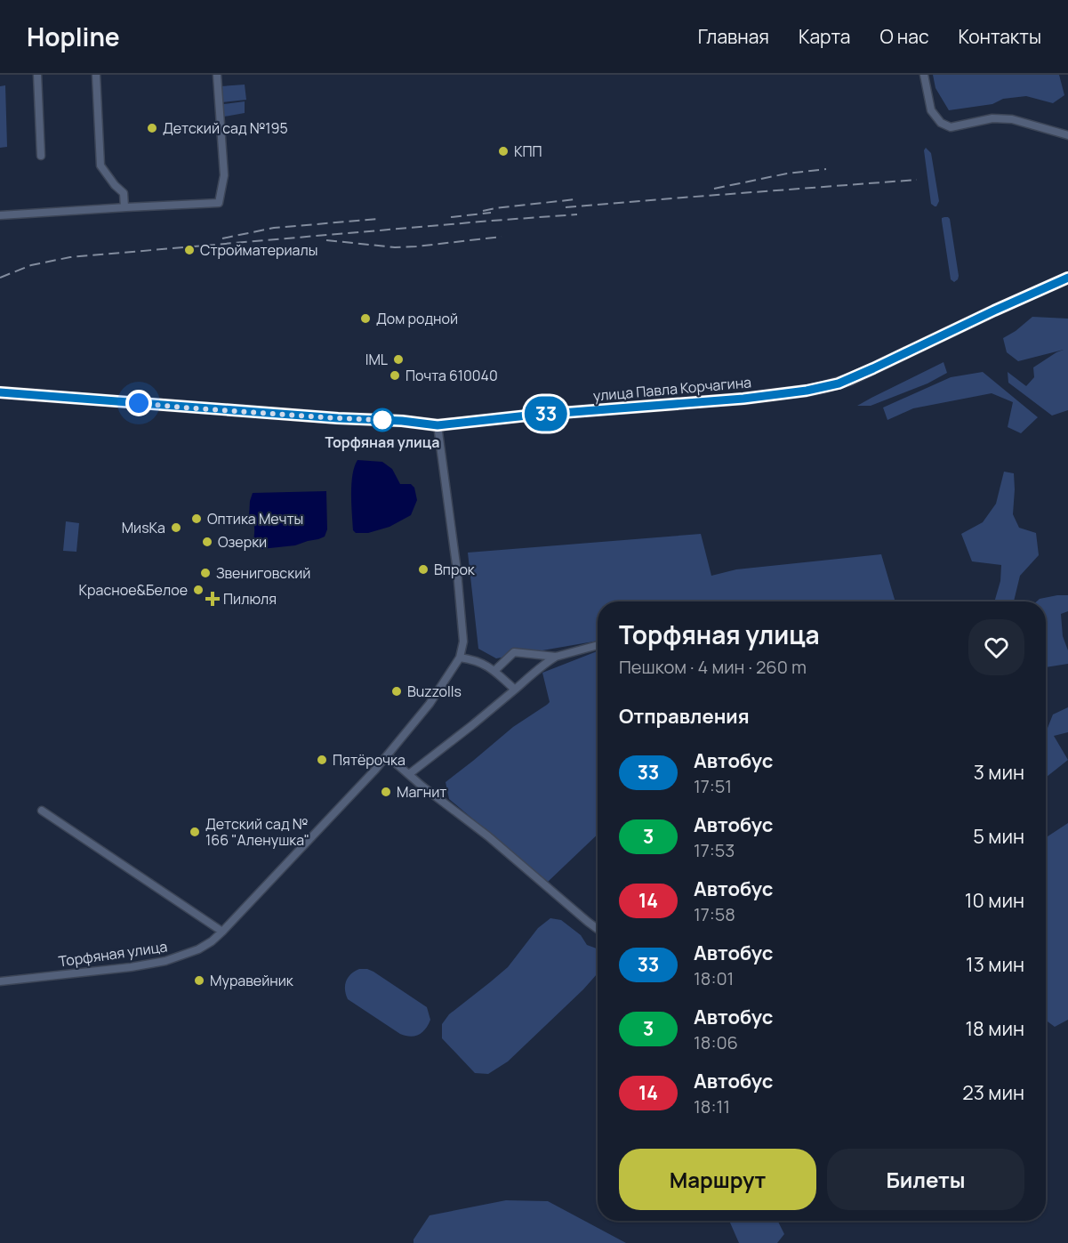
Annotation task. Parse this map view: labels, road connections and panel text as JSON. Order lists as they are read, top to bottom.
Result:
{
  "streets": {
    "main road": ["улица Павла Корчагина"],
    "street": ["Торфяная улица"]
  },
  "crossings": [
    ["улица Павла Корчагина", "Торфяная улица"]
  ],
  "places": {
    "other": [
      "Детский сад №195",
      "КПП",
      "Стройматериалы",
      "Дом родной",
      "IML",
      "Почта 610040",
      "Торфяная улица",
      "Оптика Мечты",
      "МиsКа",
      "Озерки",
      "Впрок",
      "Звениговский",
      "Красное&Белое",
      "Buzzolls",
      "Пятёрочка",
      "Магнит",
      "Детский сад № 166 \"Аленушка\"",
      "Муравейник"
    ],
    "health": ["Пилюля"]
  },
  "lines": ["bus line 33"],
  "page": {
    "header": "Hopline",
    "nav": [
      "Главная",
      "Карта",
      "О нас",
      "Контакты"
    ],
    "on_map": "33",
    "heading": [
      ["Торфяная улица", "Пешком · 4 мин · 260 m"],
      "Отправления"
    ],
    "list": [
      {
        "mark": "33",
        "name": "Автобус",
        "note": "17:51",
        "value": "3 мин"
      },
      {
        "mark": "3",
        "name": "Автобус",
        "note": "17:53",
        "value": "5 мин"
      },
      {
        "mark": "14",
        "name": "Автобус",
        "note": "17:58",
        "value": "10 мин"
      },
      {
        "mark": "33",
        "name": "Автобус",
        "note": "18:01",
        "value": "13 мин"
      },
      {
        "mark": "3",
        "name": "Автобус",
        "note": "18:06",
        "value": "18 мин"
      },
      {
        "mark": "14",
        "name": "Автобус",
        "note": "18:11",
        "value": "23 мин"
      }
    ],
    "buttons": ["Маршрут", "Билеты"]
  }
}
